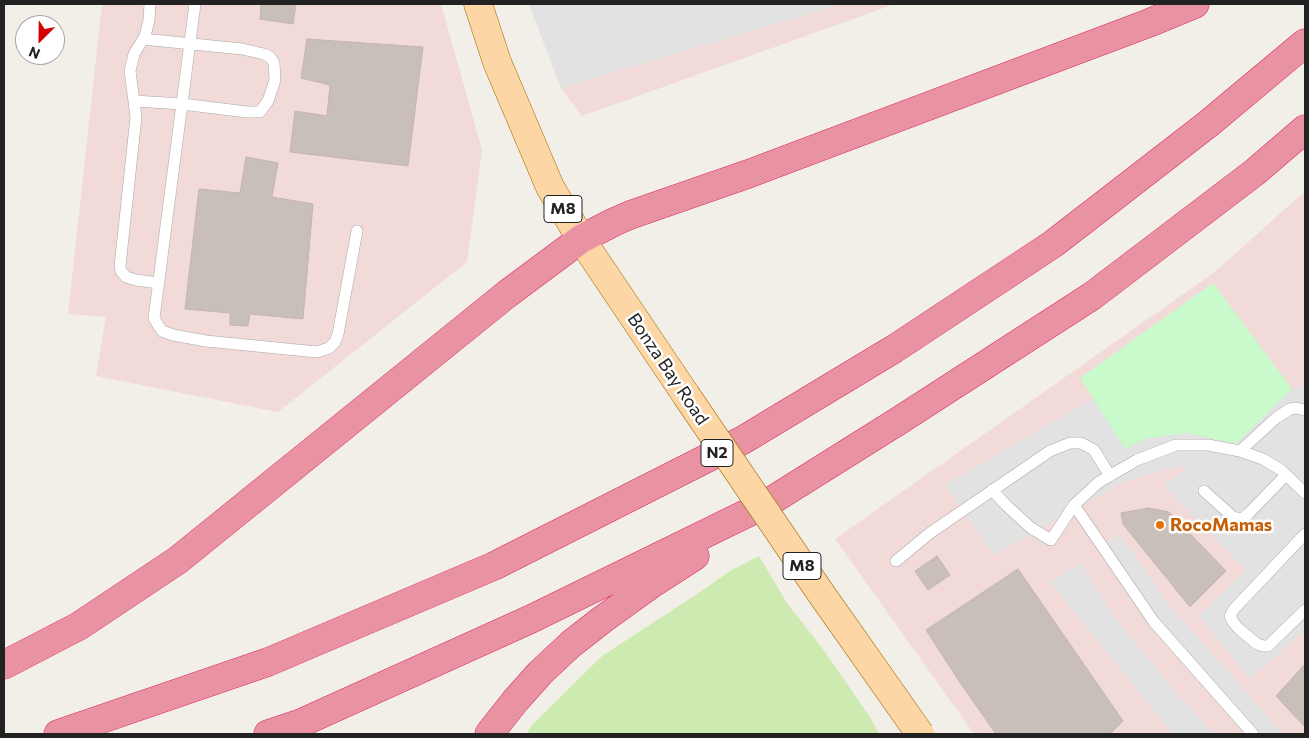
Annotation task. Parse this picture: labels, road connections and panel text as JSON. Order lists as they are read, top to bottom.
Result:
{
  "streets": {
    "highway": ["N2"],
    "main road": ["M8", "Bonza Bay Road"]
  },
  "places": ["RocoMamas"],
  "north": "bottom left"
}
